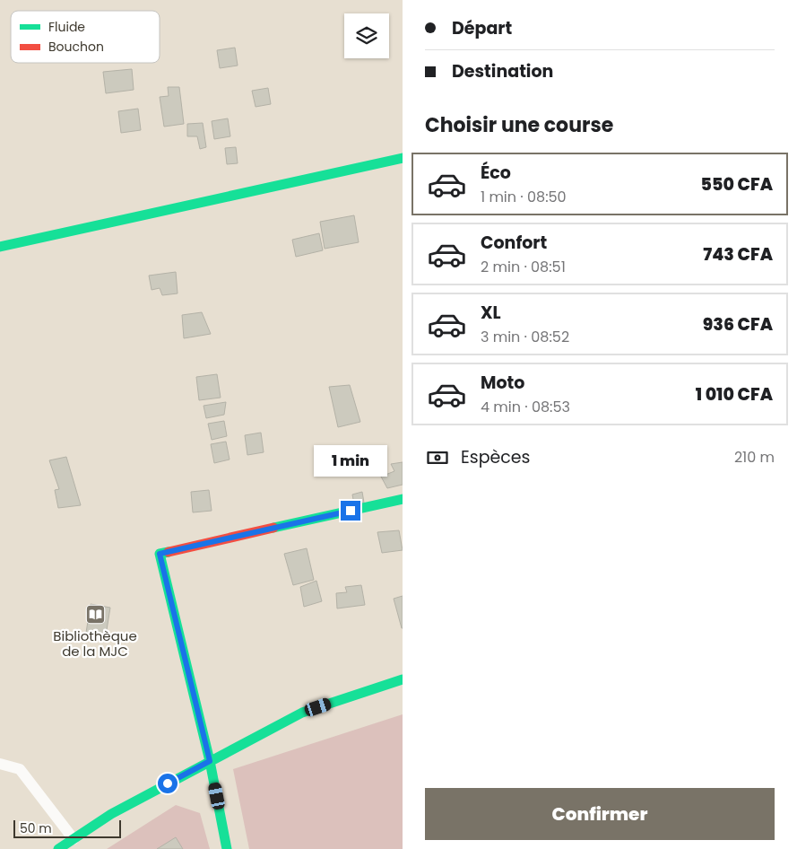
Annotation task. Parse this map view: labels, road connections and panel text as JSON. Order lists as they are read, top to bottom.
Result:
{
  "places": {
    "library": ["Bibliothèque de la MJC"]
  },
  "legend": ["Fluide", "Bouchon"],
  "scale_bar": "50 m",
  "page": {
    "banner": ["Départ", "Destination"],
    "heading": "Choisir une course",
    "list": [
      {
        "name": "Éco",
        "note": "1 min · 08:50",
        "value": "550 CFA"
      },
      {
        "name": "Confort",
        "note": "2 min · 08:51",
        "value": "743 CFA"
      },
      {
        "name": "XL",
        "note": "3 min · 08:52",
        "value": "936 CFA"
      },
      {
        "name": "Moto",
        "note": "4 min · 08:53",
        "value": "1 010 CFA"
      }
    ],
    "pay": ["Espèces", "210 m"],
    "bubble": "1 min",
    "buttons": "Confirmer",
    "scale": "50 m"
  }
}
